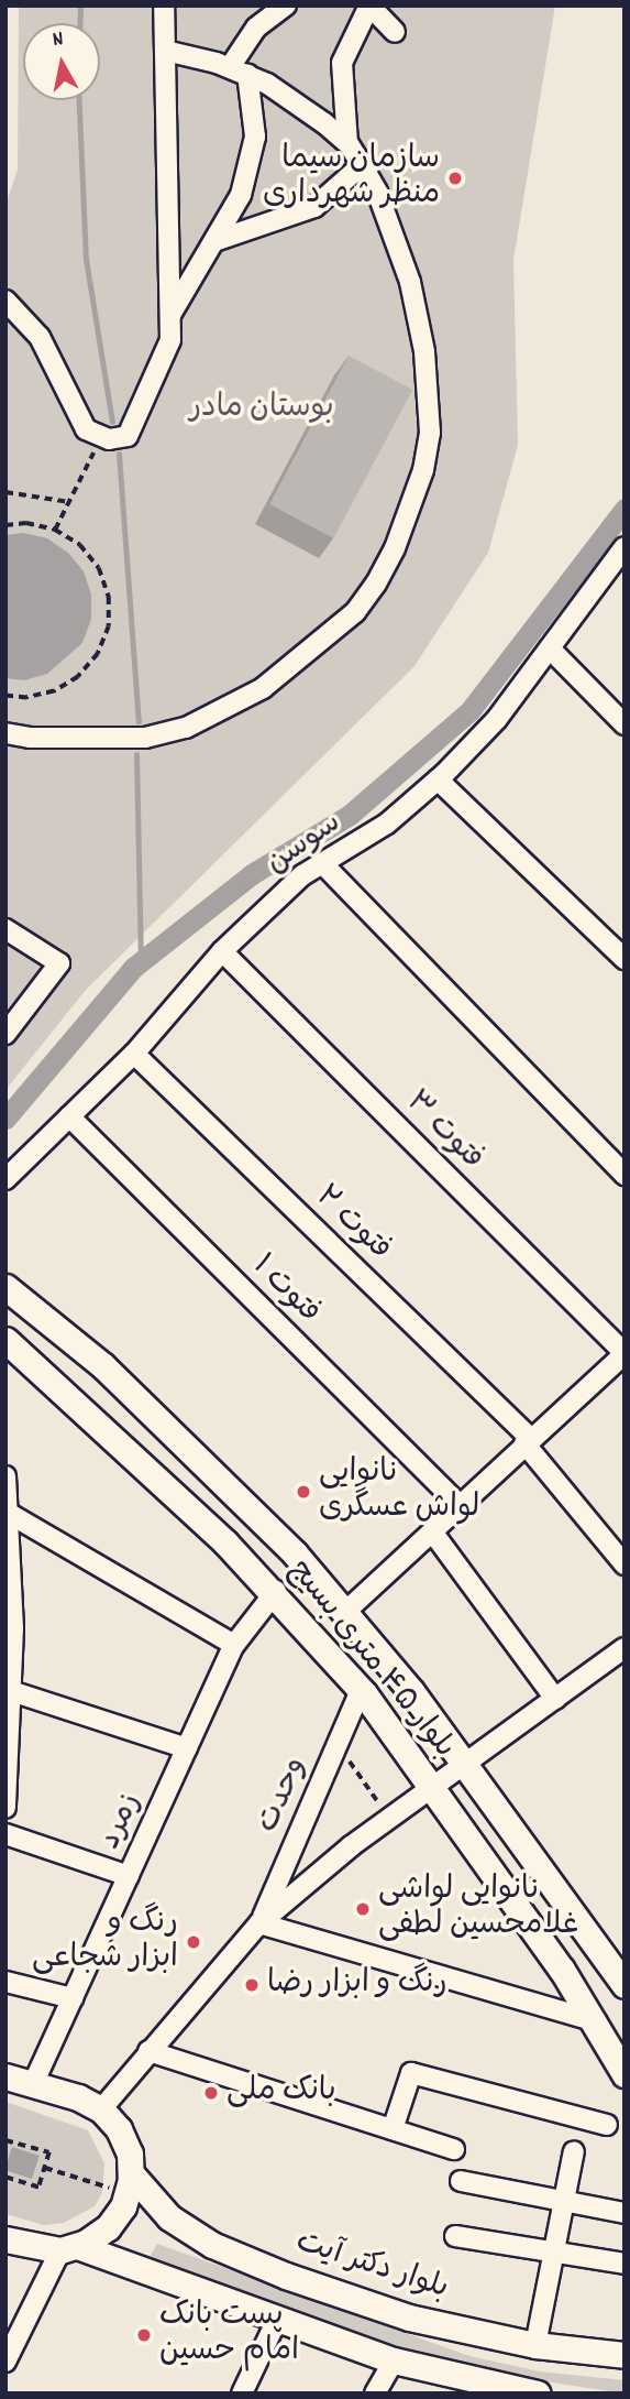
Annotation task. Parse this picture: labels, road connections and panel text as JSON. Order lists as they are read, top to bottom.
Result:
{
  "streets": {
    "main road": ["بلوار ۴۵ متری بسیج", "بلوار دکتر آیت"],
    "street": [
      "سوسن",
      "فتوت ۳",
      "فتوت ۲",
      "فتوت ۱",
      "وحدت",
      "زمرد"
    ]
  },
  "crossings": [
    ["سوسن", "فتوت ۳"],
    ["سوسن", "فتوت ۲"],
    ["سوسن", "فتوت ۱"],
    ["بلوار ۴۵ متری بسیج", "وحدت"],
    ["بلوار ۴۵ متری بسیج", "زمرد"]
  ],
  "parks": ["بوستان مادر"],
  "places": [
    "سازمان سیما منظر شهرداری",
    "نانوایی لواش عسگری",
    "نانوایی لواشی غلامحسین لطفی",
    "رنگ و ابزار شجاعی",
    "رنگ و ابزار رضا",
    "بانک ملی",
    "پست بانک امام حسین"
  ],
  "north": "top"
}
